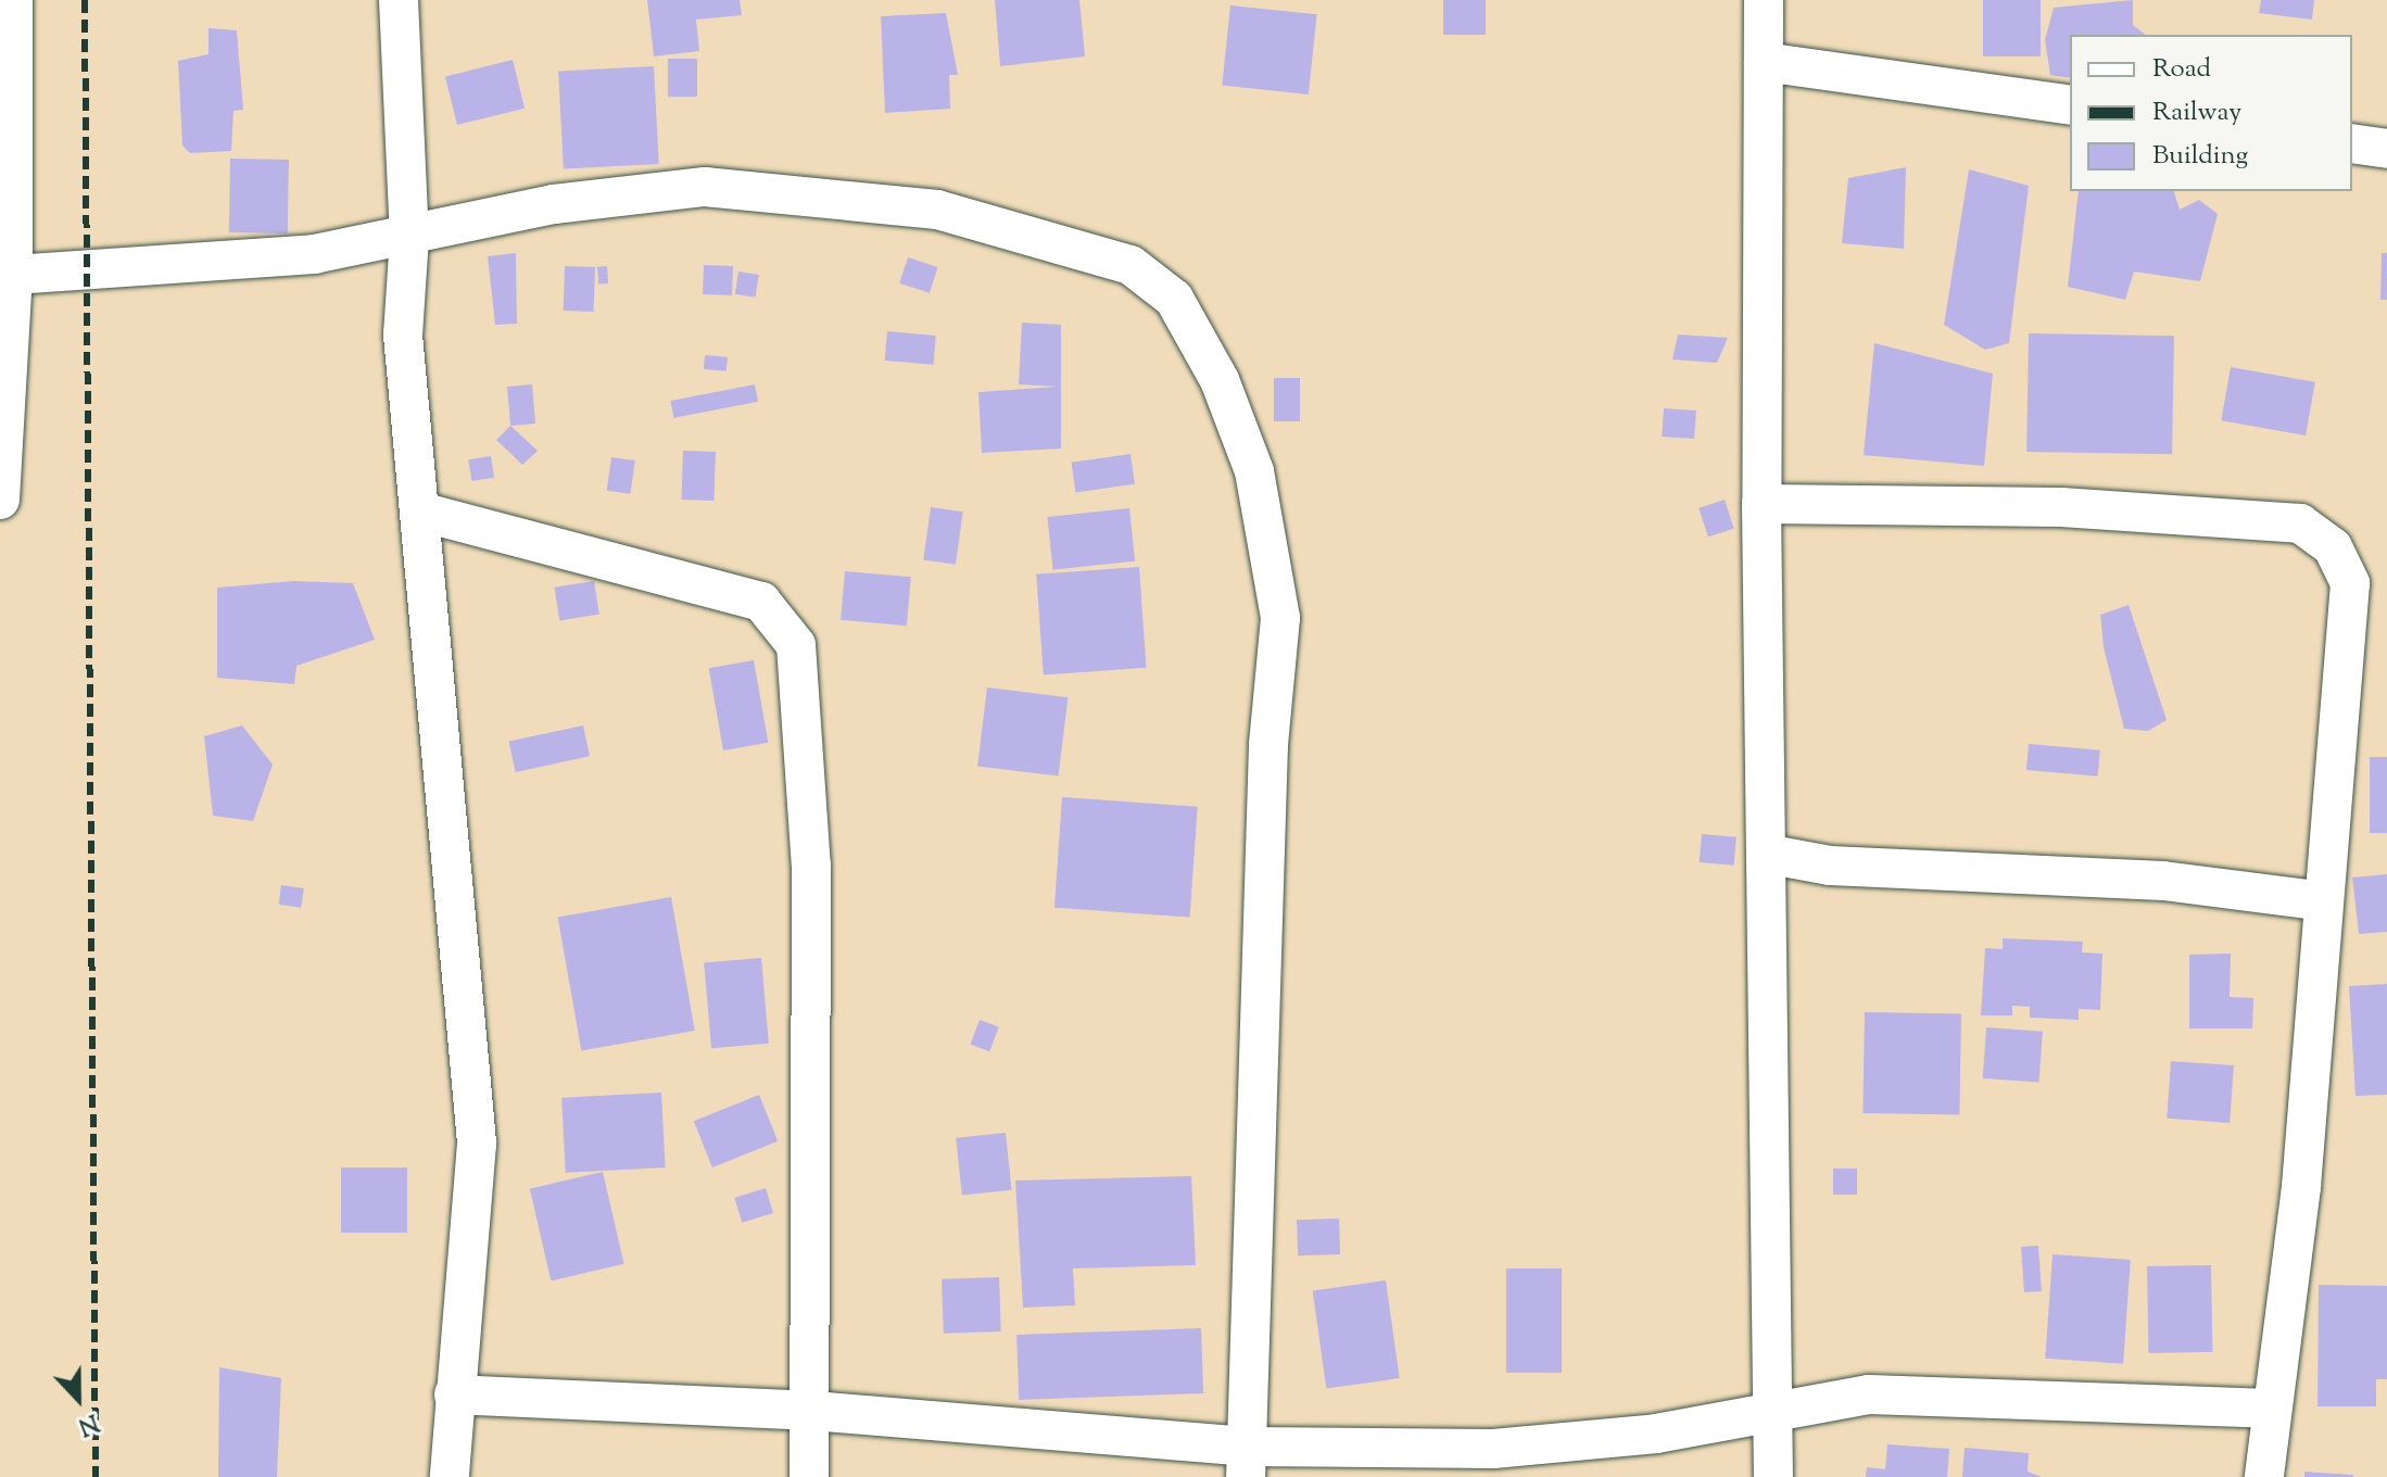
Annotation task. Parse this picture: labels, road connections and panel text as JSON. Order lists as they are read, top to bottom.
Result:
{
  "legend": ["Road", "Railway", "Building"],
  "north": "bottom"
}
